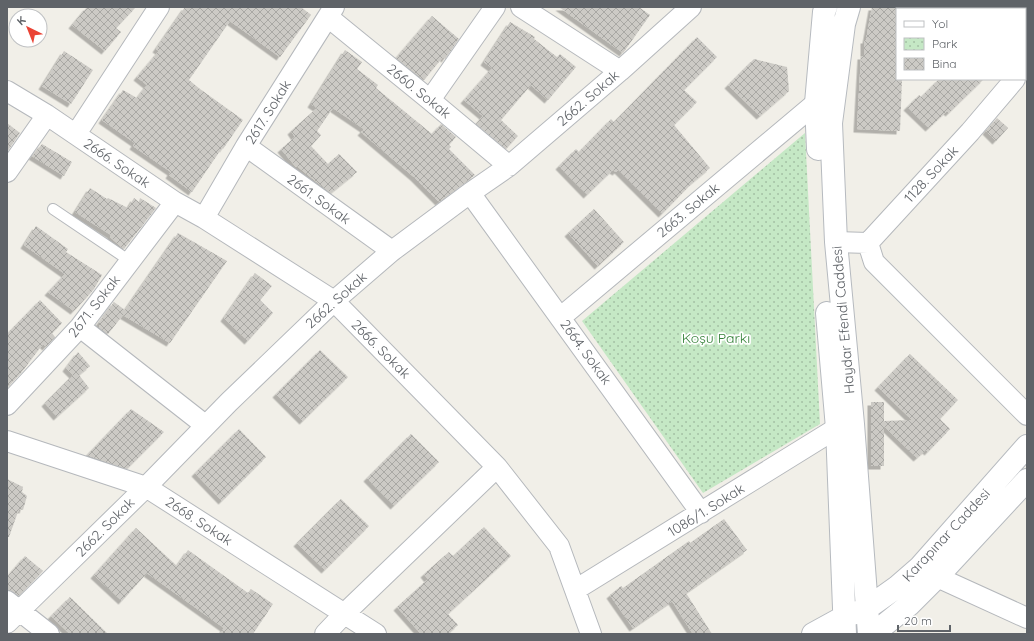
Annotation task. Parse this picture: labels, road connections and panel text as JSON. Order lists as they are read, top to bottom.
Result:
{
  "streets": {
    "main road": ["Haydar Efendi Caddesi", "Karapınar Caddesi"],
    "street": [
      "2660. Sokak",
      "2662. Sokak",
      "2617. Sokak",
      "2666. Sokak",
      "1128. Sokak",
      "2661. Sokak",
      "2663. Sokak",
      "2671. Sokak",
      "2664. Sokak",
      "1086/1. Sokak",
      "2668. Sokak"
    ]
  },
  "crossings": [
    ["2660. Sokak", "2662. Sokak"],
    ["2660. Sokak", "2617. Sokak"],
    ["2662. Sokak", "2666. Sokak"],
    ["2662. Sokak", "2661. Sokak"],
    ["2662. Sokak", "2664. Sokak"],
    ["2662. Sokak", "2668. Sokak"],
    ["2617. Sokak", "2666. Sokak"],
    ["2617. Sokak", "2661. Sokak"],
    ["2666. Sokak", "2671. Sokak"],
    ["2666. Sokak", "1086/1. Sokak"],
    ["2663. Sokak", "Haydar Efendi Caddesi"],
    ["2663. Sokak", "2664. Sokak"],
    ["Haydar Efendi Caddesi", "1086/1. Sokak"],
    ["Haydar Efendi Caddesi", "Karapınar Caddesi"],
    ["2664. Sokak", "1086/1. Sokak"]
  ],
  "parks": ["Koşu Parkı"],
  "legend": ["Yol", "Park", "Bina"],
  "scale_bar": "20 m",
  "north": "top left"
}
